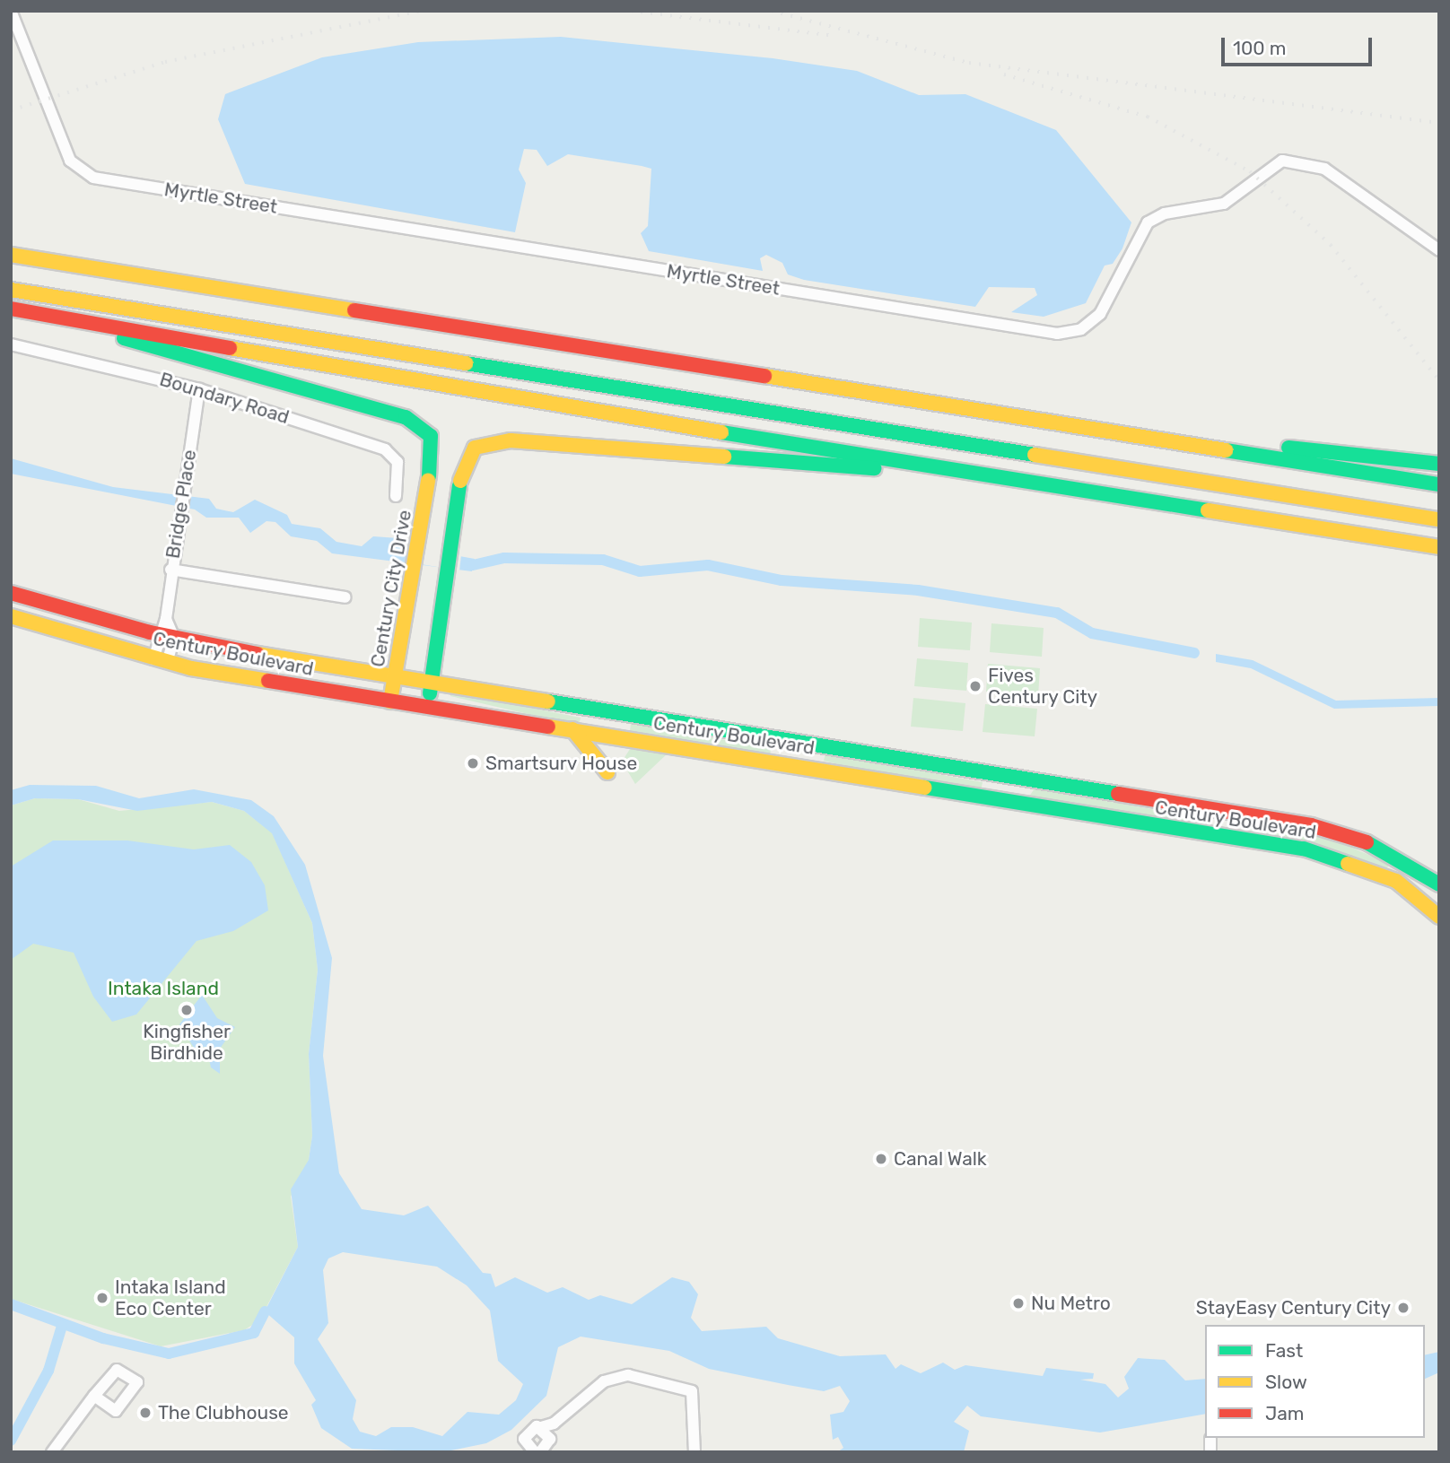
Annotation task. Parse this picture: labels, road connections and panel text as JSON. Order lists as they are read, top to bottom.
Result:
{
  "streets": {
    "main road": ["Century City Drive", "Century Boulevard"],
    "street": ["Myrtle Street", "Boundary Road", "Bridge Place"]
  },
  "crossings": [
    ["Boundary Road", "Bridge Place"],
    ["Bridge Place", "Century Boulevard"],
    ["Century City Drive", "Century Boulevard"]
  ],
  "parks": ["Intaka Island"],
  "places": [
    "Fives Century City",
    "Smartsurv House",
    "Kingfisher Birdhide",
    "Canal Walk",
    "Intaka Island Eco Center",
    "Nu Metro",
    "StayEasy Century City",
    "The Clubhouse"
  ],
  "legend": ["Fast", "Slow", "Jam"],
  "scale_bar": "100 m"
}
